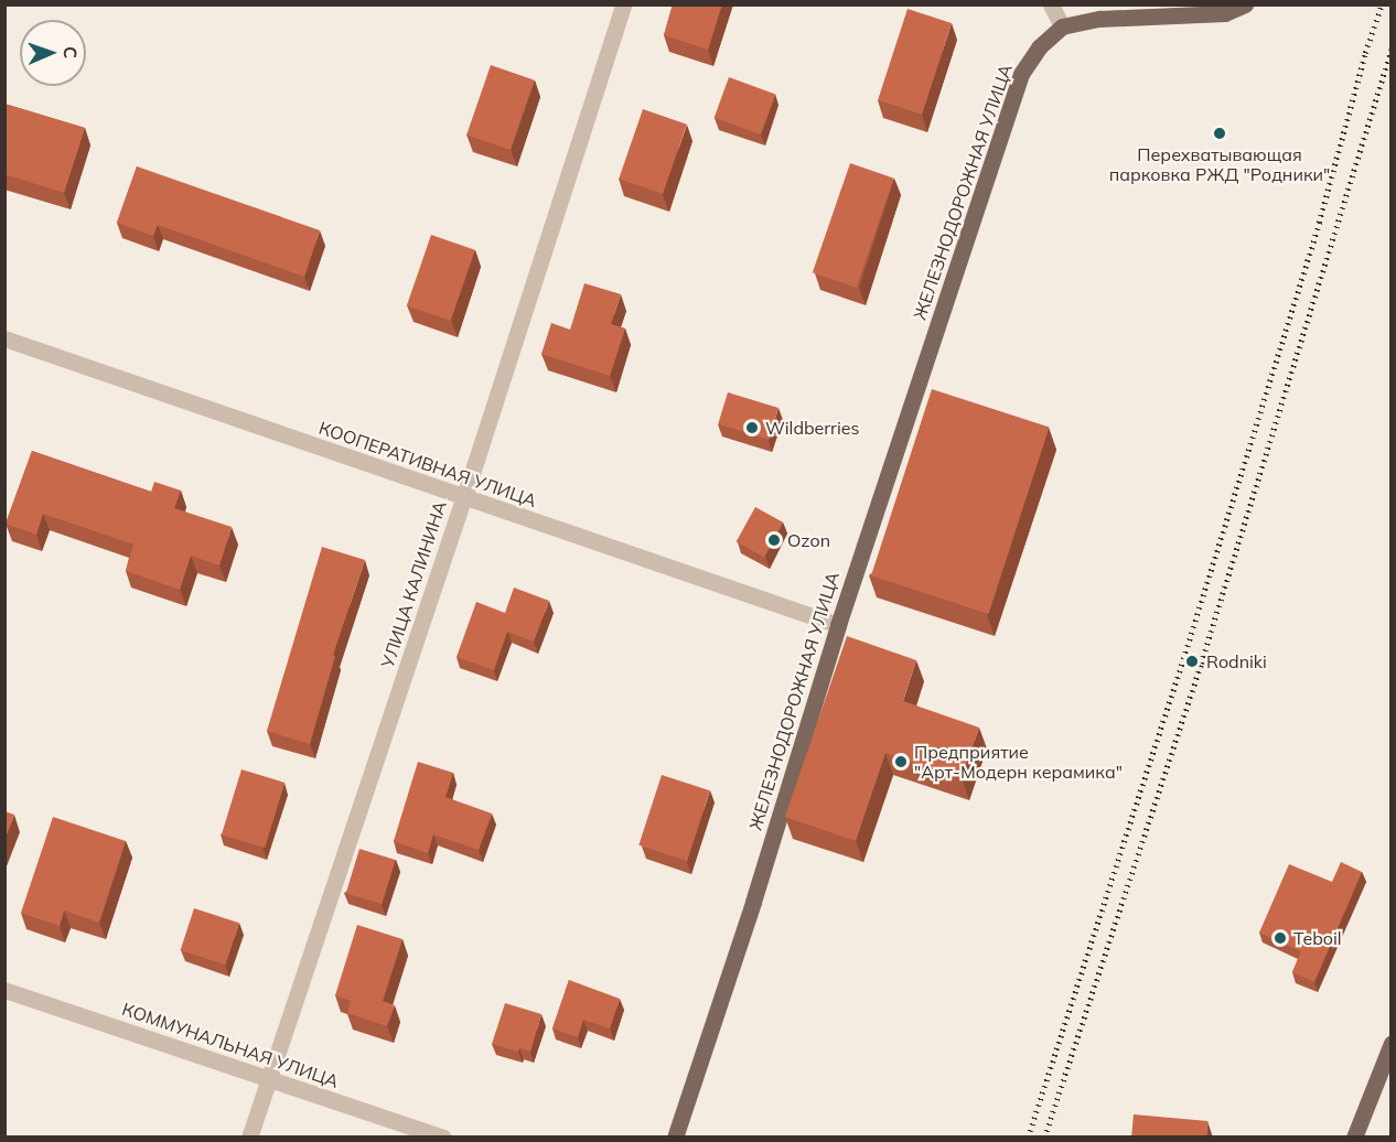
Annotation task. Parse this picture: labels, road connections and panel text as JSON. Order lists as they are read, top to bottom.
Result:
{
  "streets": {
    "main road": ["ЖЕЛЕЗНОДОРОЖНАЯ УЛИЦА"],
    "street": ["КООПЕРАТИВНАЯ УЛИЦА", "УЛИЦА КАЛИНИНА", "КОММУНАЛЬНАЯ УЛИЦА"]
  },
  "crossings": [
    ["ЖЕЛЕЗНОДОРОЖНАЯ УЛИЦА", "КООПЕРАТИВНАЯ УЛИЦА"],
    ["КООПЕРАТИВНАЯ УЛИЦА", "УЛИЦА КАЛИНИНА"],
    ["УЛИЦА КАЛИНИНА", "КОММУНАЛЬНАЯ УЛИЦА"]
  ],
  "places": [
    "Перехватывающая парковка РЖД \"Родники\"",
    "Wildberries",
    "Ozon",
    "Rodniki",
    "Предприятие \"Арт-Модерн керамика\"",
    "Teboil"
  ],
  "north": "right"
}
